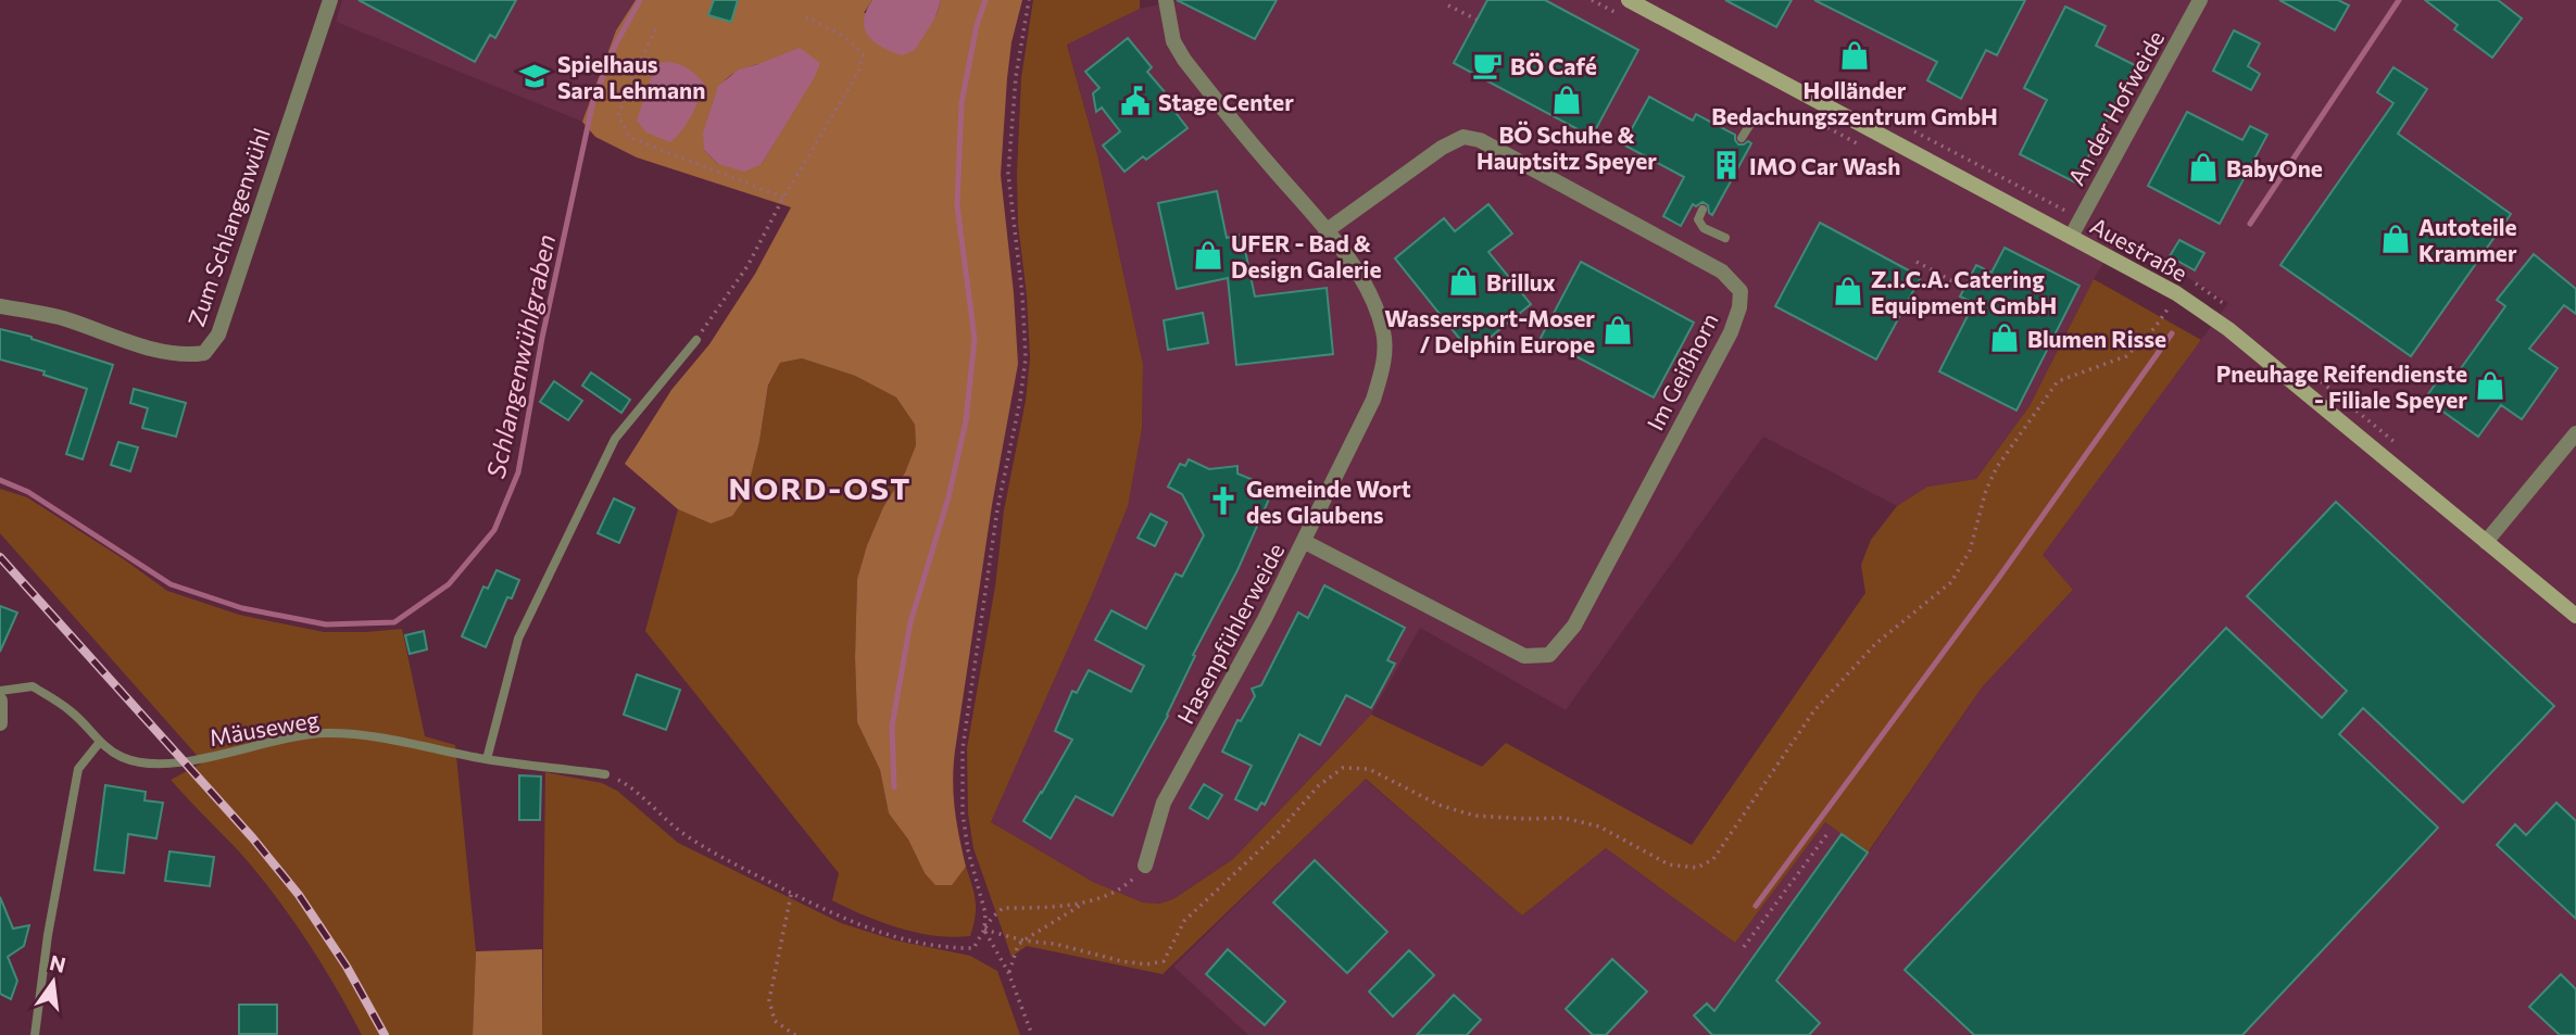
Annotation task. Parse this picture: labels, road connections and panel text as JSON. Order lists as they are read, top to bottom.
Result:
{
  "streets": {
    "street": [
      "An der Hofweide",
      "Zum Schlangenwühl",
      "Auestraße",
      "Im Geißhorn",
      "Hasenpfühlerweide"
    ],
    "lane": ["Mäuseweg"]
  },
  "crossings": [
    ["An der Hofweide", "Auestraße"],
    ["Im Geißhorn", "Hasenpfühlerweide"]
  ],
  "districts": ["NORD-OST"],
  "water": ["Schlangenwühlgraben"],
  "places": {
    "shop": [
      "Holländer Bedachungszentrum GmbH",
      "BÖ Schuhe & Hauptsitz Speyer",
      "BabyOne",
      "Autoteile Krammer",
      "UFER - Bad & Design Galerie",
      "Brillux",
      "Z.I.C.A. Catering Equipment GmbH",
      "Wassersport-Moser / Delphin Europe",
      "Blumen Risse",
      "Pneuhage Reifendienste - Filiale Speyer"
    ],
    "cafe": ["BÖ Café"],
    "school or university": ["Spielhaus Sara Lehmann"],
    "public building": ["Stage Center"],
    "building": ["IMO Car Wash"],
    "church": ["Gemeinde Wort des Glaubens"]
  },
  "north": "top"
}
